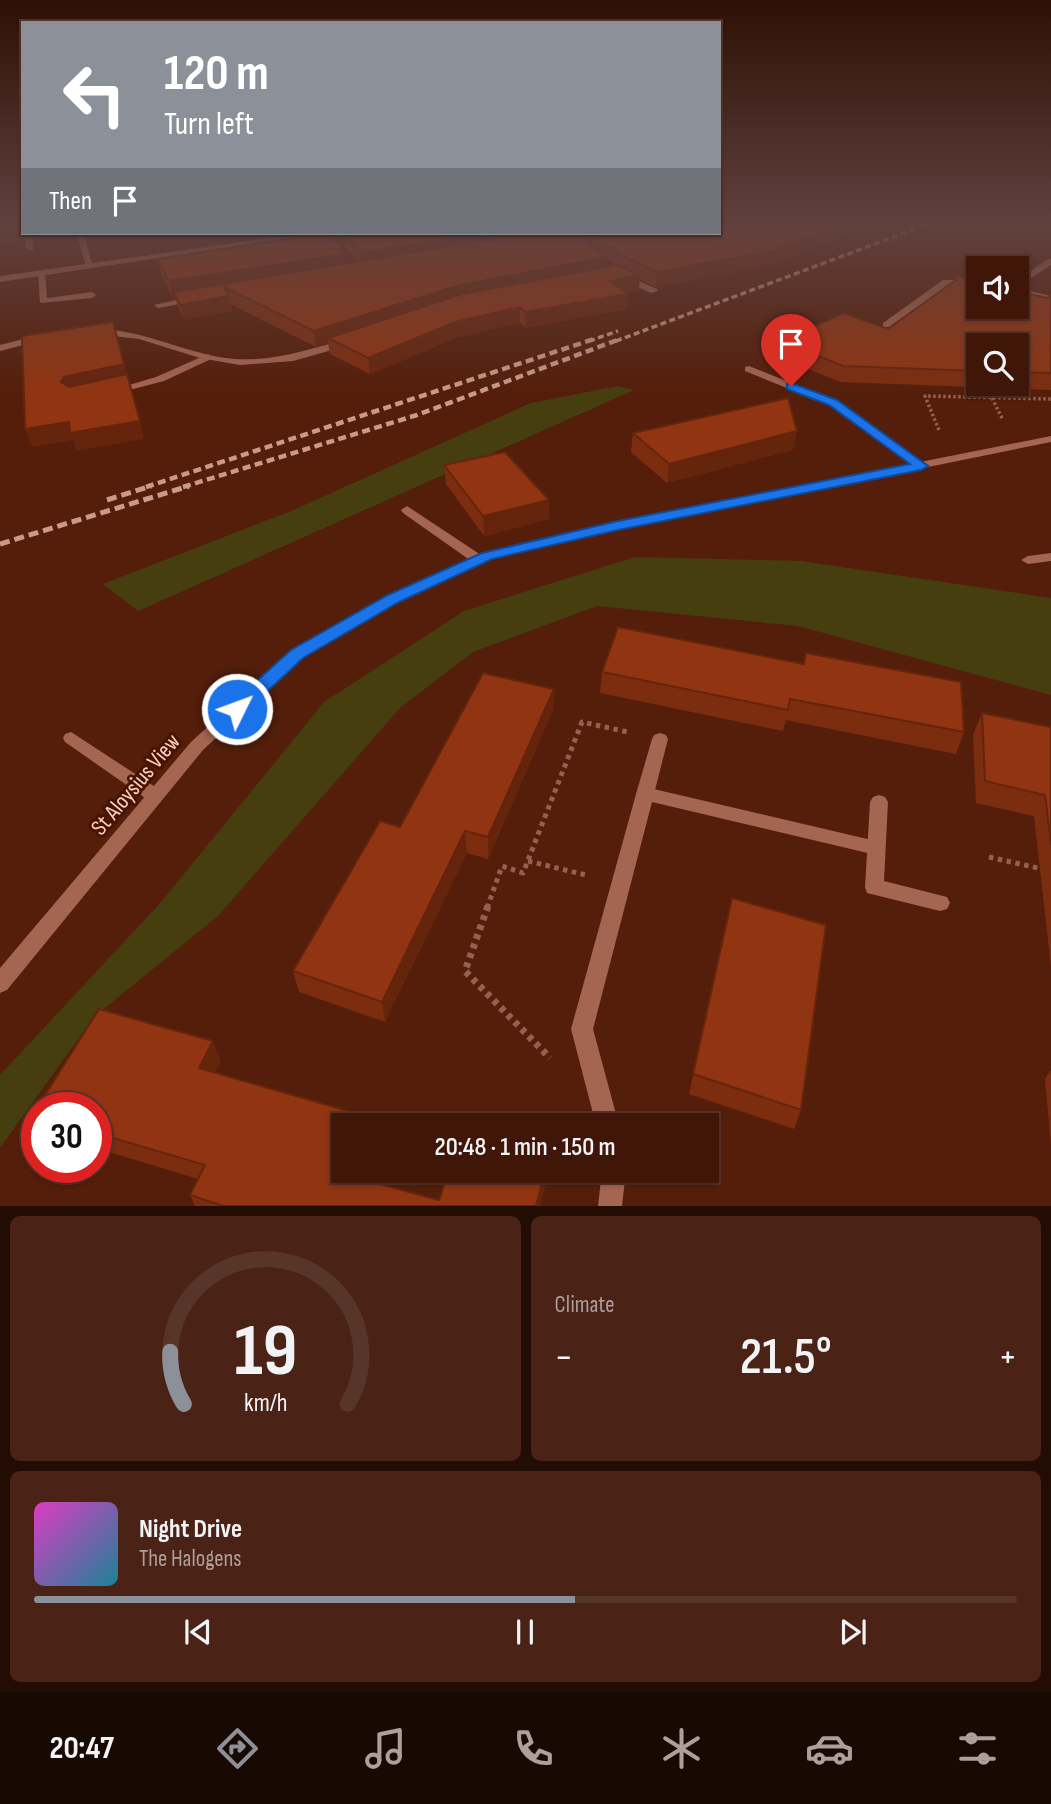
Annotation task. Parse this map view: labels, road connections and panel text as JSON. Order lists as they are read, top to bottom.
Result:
{
  "streets": {
    "street": ["St Aloysius View"]
  },
  "page": {
    "turn": ["120 m", "Turn left"],
    "then": "Then",
    "limit": "30",
    "trip": "20:48 · 1 min · 150 m",
    "tile": "Climate",
    "heat": ["−", "21.5°", "+"],
    "song": ["Night Drive", "The Halogens"],
    "tabs": "20:47",
    "gauge": ["19", "km/h"]
  }
}
